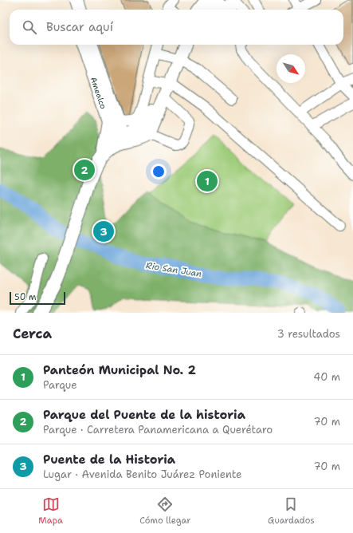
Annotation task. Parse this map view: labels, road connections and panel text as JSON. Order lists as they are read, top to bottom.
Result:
{
  "streets": {
    "main road": ["Amealco"]
  },
  "water": ["Rio San Juan"],
  "scale_bar": "50 m",
  "north": "bottom right",
  "page": {
    "search": "Buscar aquí",
    "pins": ["2", "1", "3"],
    "scale": "50 m",
    "heading": ["Cerca", "3 resultados"],
    "list": [
      {
        "mark": "1",
        "name": "Panteón Municipal No. 2",
        "note": "Parque",
        "value": "40 m"
      },
      {
        "mark": "2",
        "name": "Parque del Puente de la historia",
        "note": "Parque · Carretera Panamericana a Querétaro",
        "value": "70 m"
      },
      {
        "mark": "3",
        "name": "Puente de la Historia",
        "note": "Lugar · Avenida Benito Juárez Poniente",
        "value": "70 m"
      }
    ],
    "nav": ["Mapa", "Cómo llegar", "Guardados"]
  }
}
